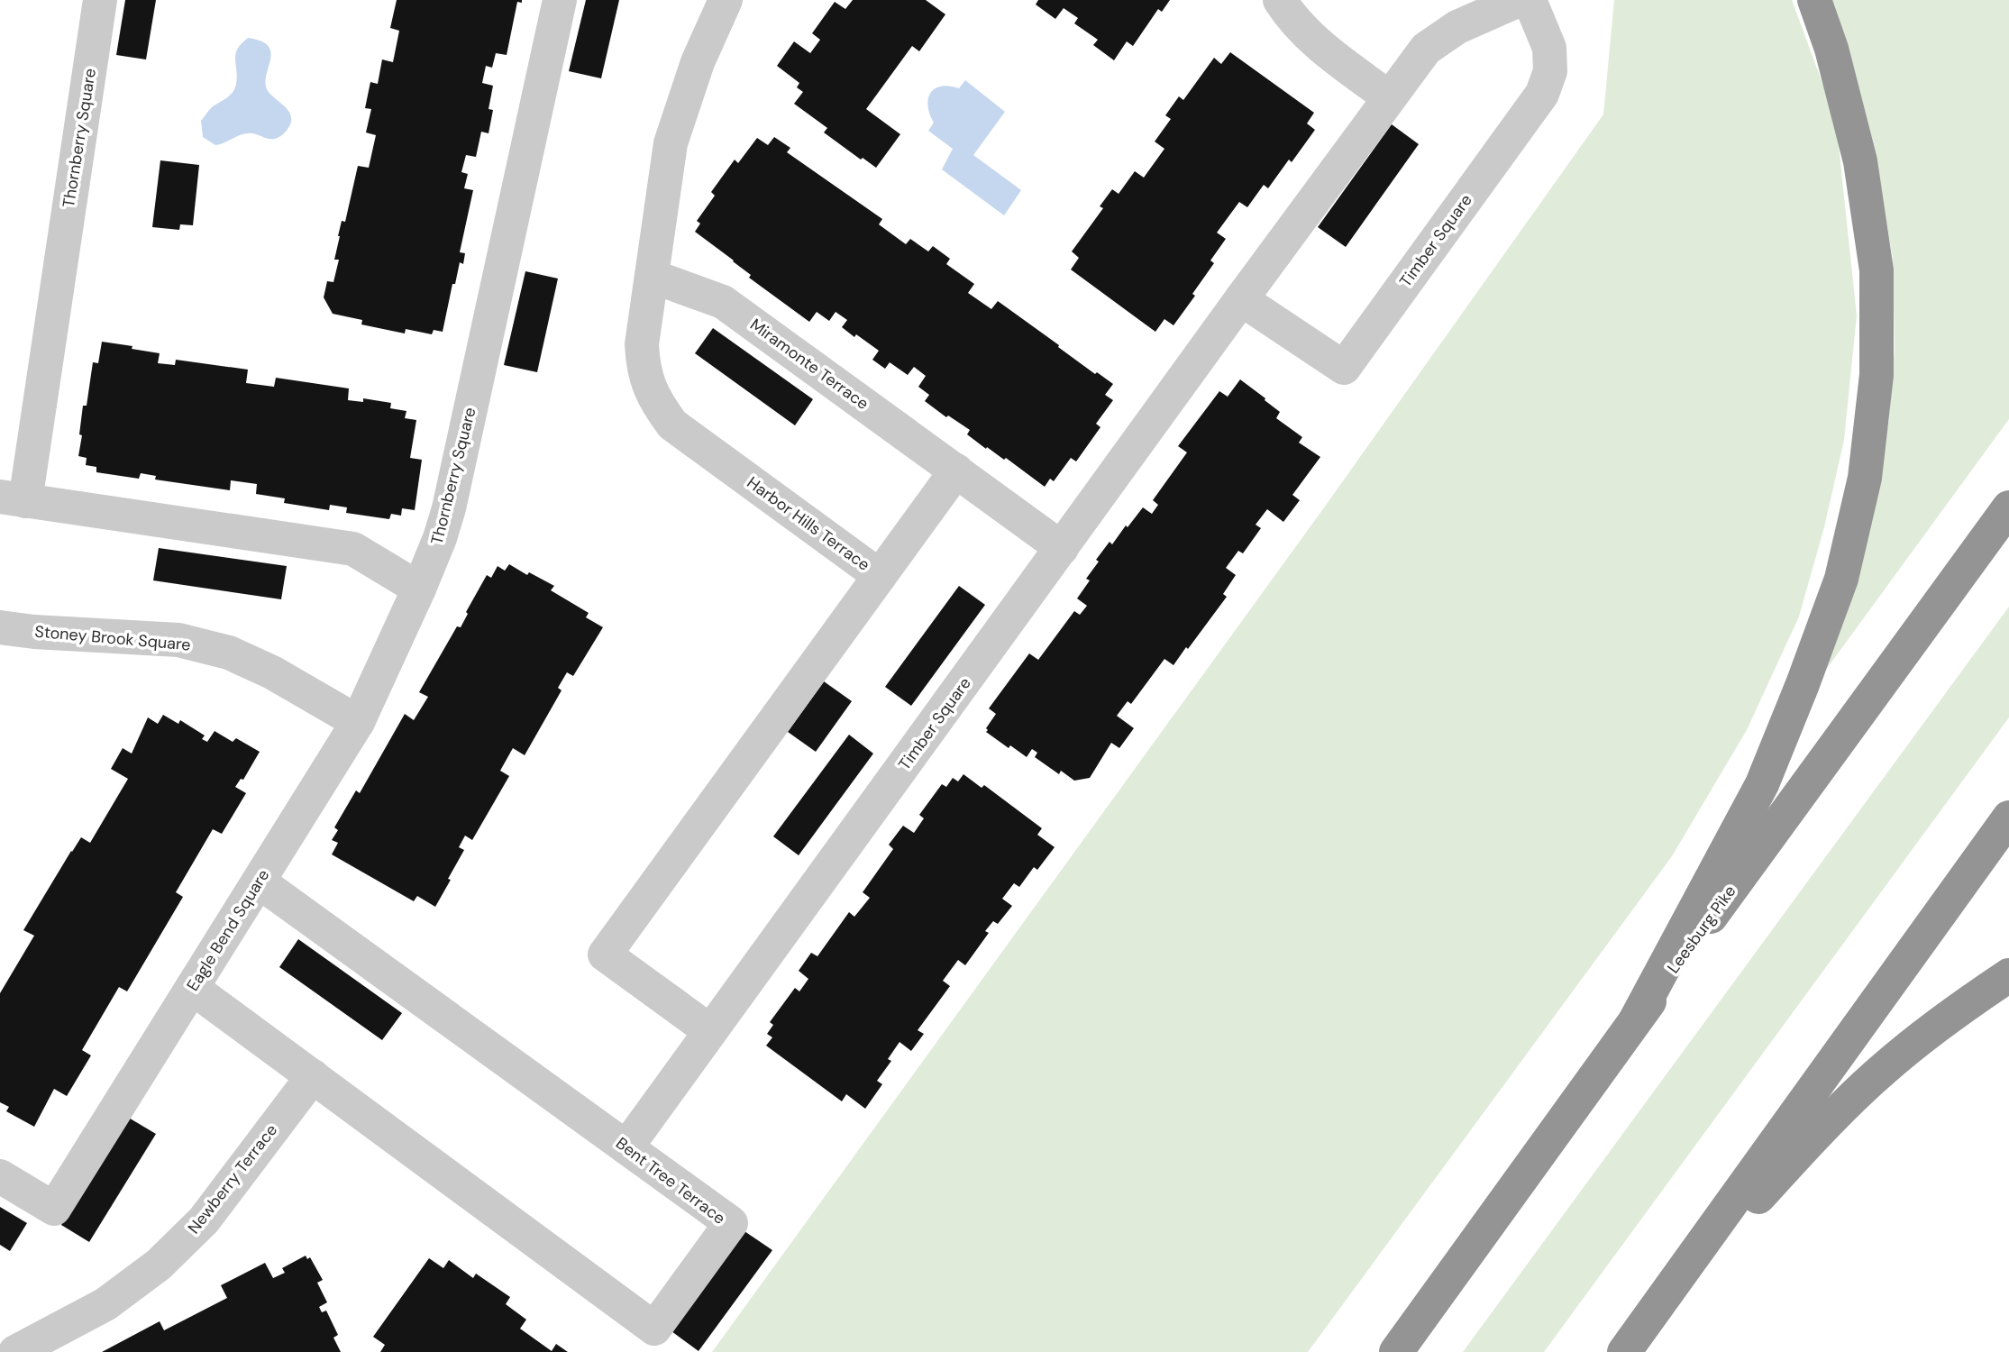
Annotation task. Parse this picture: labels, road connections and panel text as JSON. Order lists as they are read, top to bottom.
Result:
{
  "streets": {
    "highway": ["Leesburg Pike"],
    "street": [
      "Thornberry Square",
      "Timber Square",
      "Miramonte Terrace",
      "Harbor Hills Terrace",
      "Stoney Brook Square",
      "Eagle Bend Square",
      "Newberry Terrace",
      "Bent Tree Terrace"
    ]
  },
  "crossings": [
    ["Thornberry Square", "Eagle Bend Square"],
    ["Timber Square", "Miramonte Terrace"],
    ["Timber Square", "Harbor Hills Terrace"],
    ["Timber Square", "Bent Tree Terrace"],
    ["Miramonte Terrace", "Harbor Hills Terrace"],
    ["Stoney Brook Square", "Eagle Bend Square"],
    ["Eagle Bend Square", "Bent Tree Terrace"],
    ["Newberry Terrace", "Bent Tree Terrace"]
  ]
}
